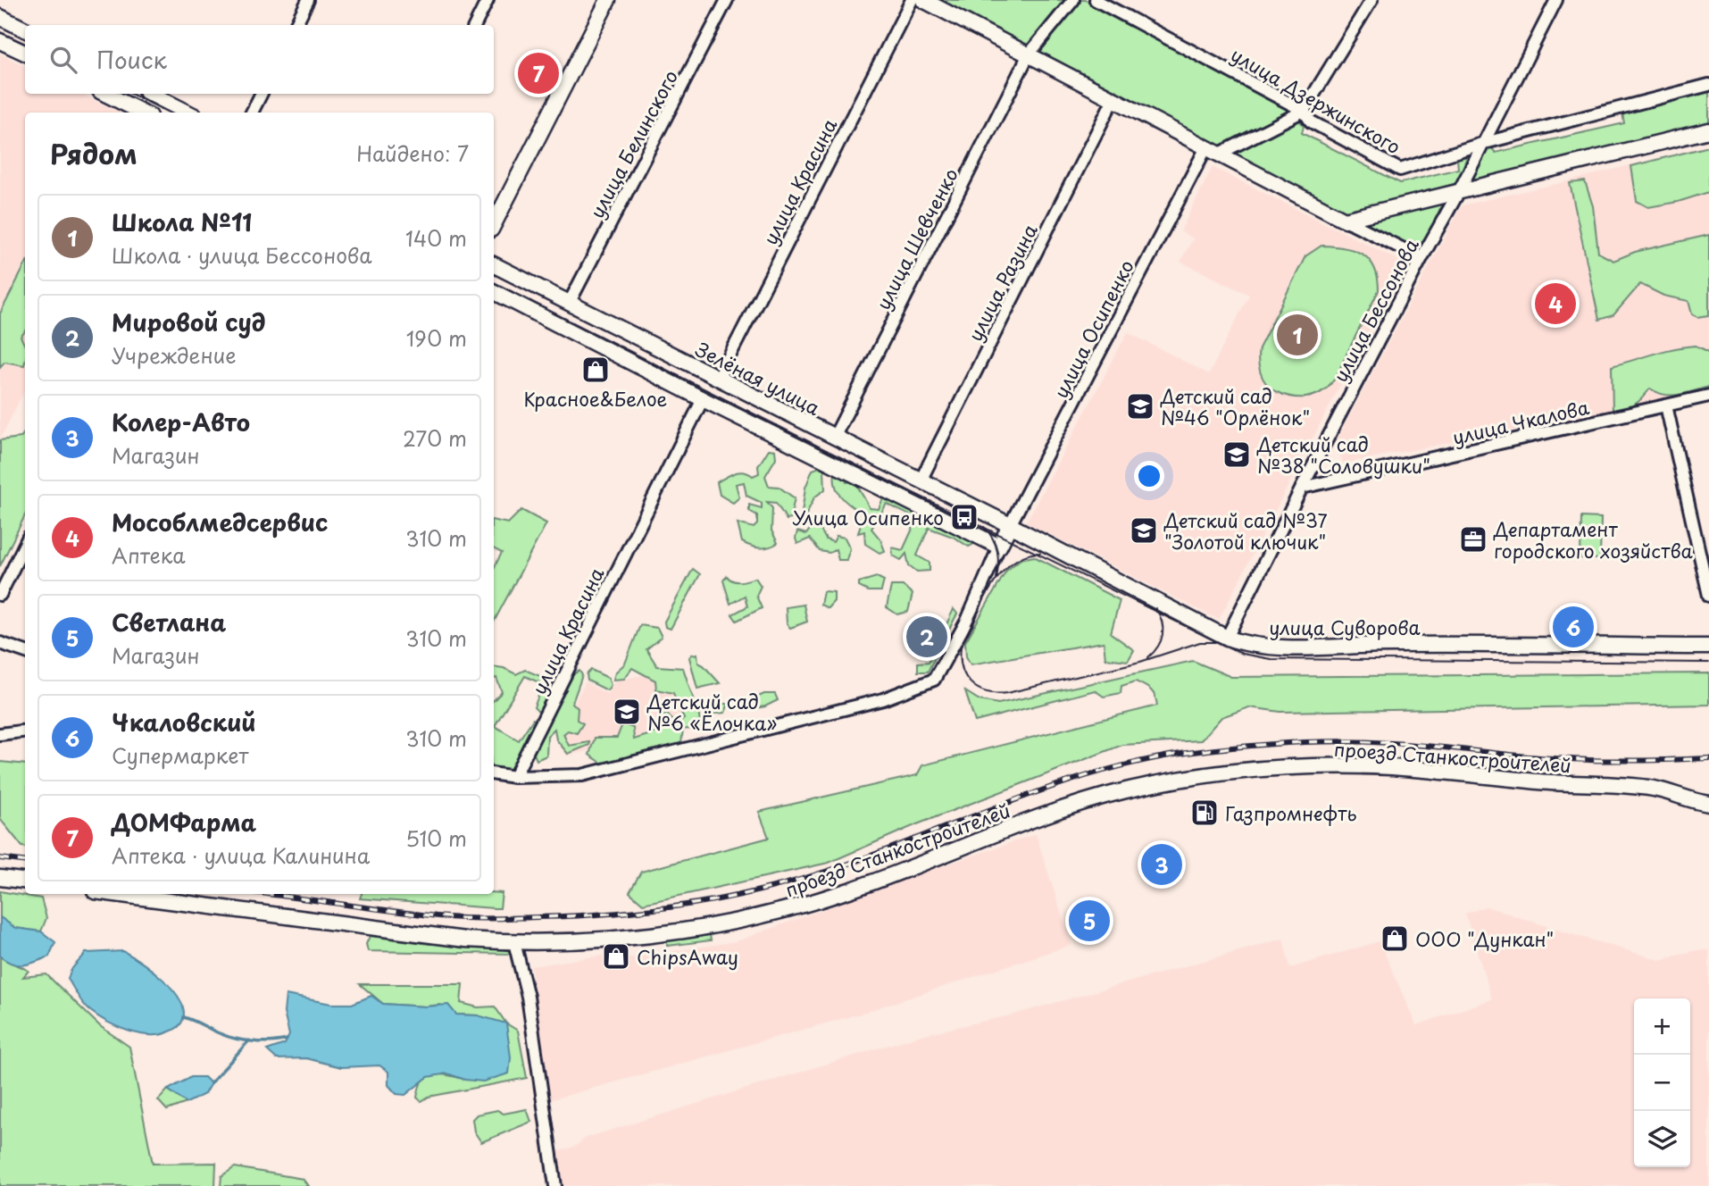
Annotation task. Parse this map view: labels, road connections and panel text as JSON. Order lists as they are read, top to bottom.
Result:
{
  "streets": {
    "street": [
      "улица Дзержинского",
      "улица Белинского",
      "улица Красина",
      "улица Шевченко",
      "улица Разина",
      "улица Бессонова",
      "улица Осипенко",
      "Зелёная улица",
      "улица Чкалова",
      "улица Суворова",
      "проезд Станкостроителей"
    ]
  },
  "crossings": [
    ["улица Дзержинского", "улица Бессонова"],
    ["улица Белинского", "Зелёная улица"],
    ["улица Красина", "Зелёная улица"],
    ["улица Шевченко", "Зелёная улица"],
    ["улица Разина", "Зелёная улица"],
    ["улица Бессонова", "улица Чкалова"],
    ["улица Бессонова", "улица Суворова"],
    ["улица Осипенко", "Зелёная улица"],
    ["улица Осипенко", "улица Суворова"],
    ["Зелёная улица", "улица Суворова"]
  ],
  "places": {
    "shop": ["Красное&Белое", "ООО \"Дункан\"", "ChipsAway"],
    "school or university": [
      "Детский сад №46 \"Орлёнок\"",
      "Детский сад №38 \"Соловушки\"",
      "Детский сад №37 \"Золотой ключик\"",
      "Детский сад №6 «Ёлочка»"
    ],
    "bus stop": ["Улица Осипенко"],
    "office": ["Департамент городского хозяйства"],
    "fuel station": ["Газпромнефть"]
  },
  "page": {
    "search": "Поиск",
    "pins": [
      "7",
      "4",
      "1",
      "6",
      "2",
      "3",
      "5"
    ],
    "heading": ["Рядом", "Найдено: 7"],
    "list": [
      {
        "mark": "1",
        "name": "Школа №11",
        "note": "Школа · улица Бессонова",
        "value": "140 m"
      },
      {
        "mark": "2",
        "name": "Мировой суд",
        "note": "Учреждение",
        "value": "190 m"
      },
      {
        "mark": "3",
        "name": "Колер-Авто",
        "note": "Магазин",
        "value": "270 m"
      },
      {
        "mark": "4",
        "name": "Мособлмедсервис",
        "note": "Аптека",
        "value": "310 m"
      },
      {
        "mark": "5",
        "name": "Светлана",
        "note": "Магазин",
        "value": "310 m"
      },
      {
        "mark": "6",
        "name": "Чкаловский",
        "note": "Супермаркет",
        "value": "310 m"
      },
      {
        "mark": "7",
        "name": "ДОМФарма",
        "note": "Аптека · улица Калинина",
        "value": "510 m"
      }
    ],
    "map_buttons": ["+", "−"]
  }
}
